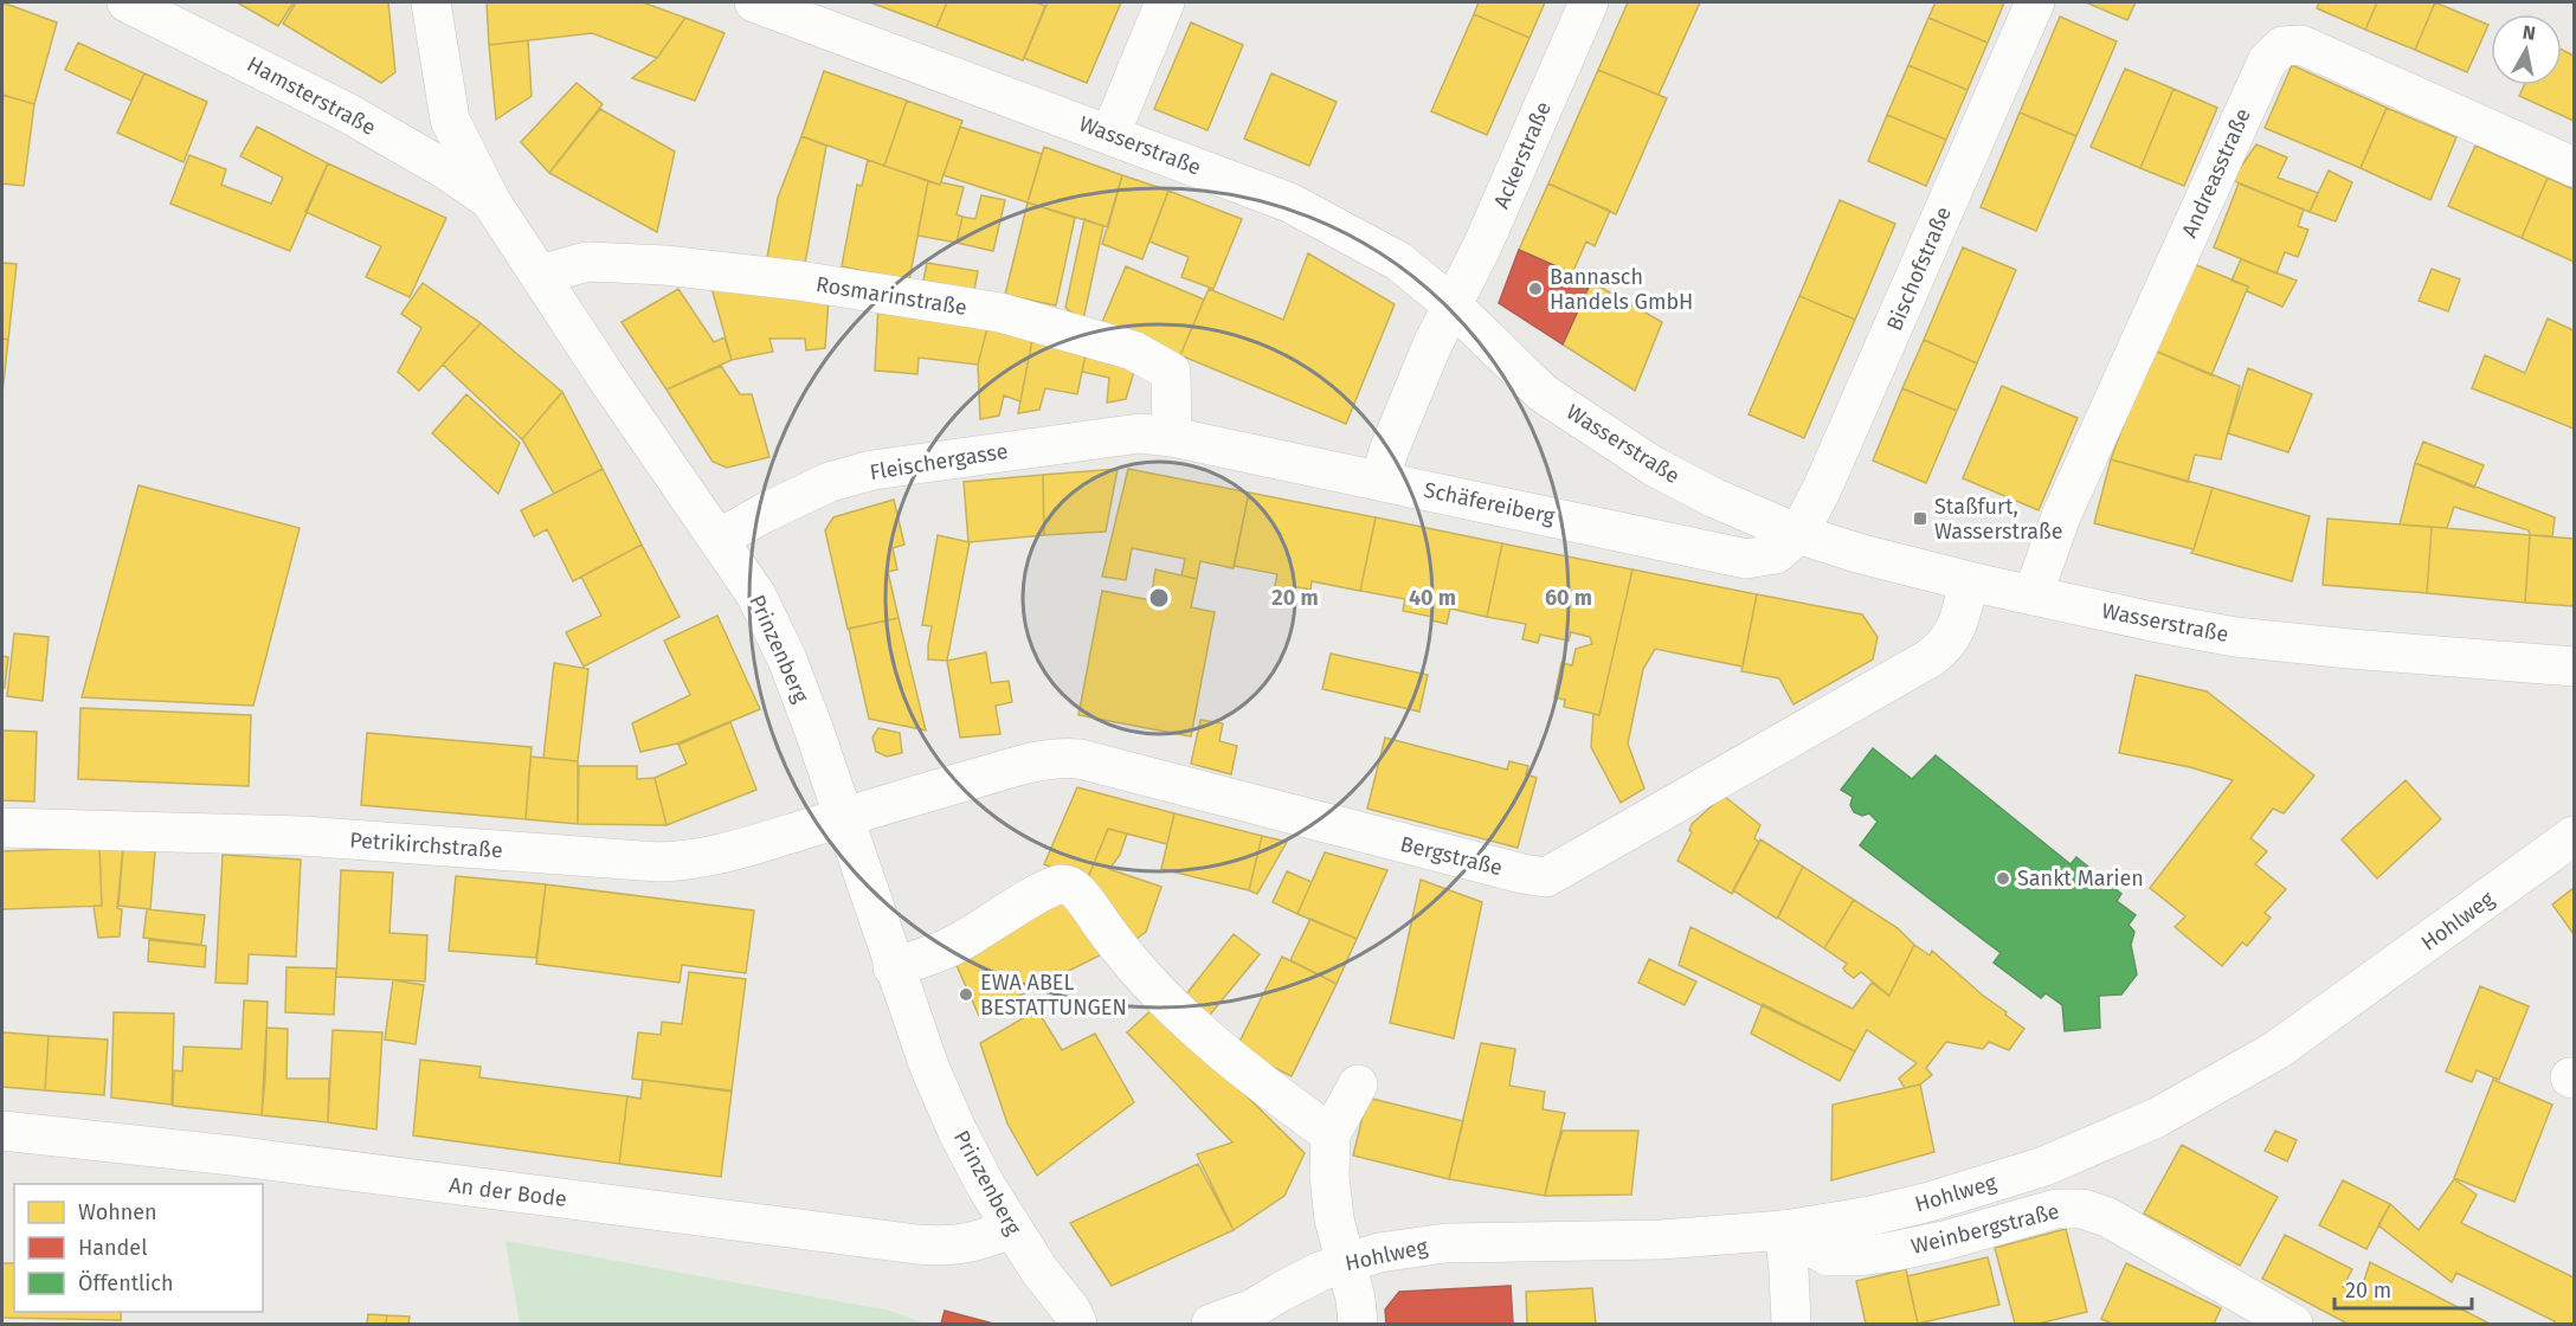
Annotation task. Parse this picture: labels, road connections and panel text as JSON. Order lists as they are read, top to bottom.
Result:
{
  "streets": {
    "street": [
      "Hamsterstraße",
      "Wasserstraße",
      "Ackerstraße",
      "Andreasstraße",
      "Bischofstraße",
      "Rosmarinstraße",
      "Fleischergasse",
      "Schäfereiberg",
      "Prinzenberg",
      "Petrikirchstraße",
      "Bergstraße",
      "Hohlweg",
      "An der Bode",
      "Weinbergstraße"
    ]
  },
  "crossings": [
    ["Hamsterstraße", "Prinzenberg"],
    ["Wasserstraße", "Ackerstraße"],
    ["Wasserstraße", "Andreasstraße"],
    ["Wasserstraße", "Bischofstraße"],
    ["Wasserstraße", "Schäfereiberg"],
    ["Wasserstraße", "Bergstraße"],
    ["Ackerstraße", "Schäfereiberg"],
    ["Bischofstraße", "Schäfereiberg"],
    ["Rosmarinstraße", "Fleischergasse"],
    ["Rosmarinstraße", "Schäfereiberg"],
    ["Rosmarinstraße", "Prinzenberg"],
    ["Fleischergasse", "Schäfereiberg"],
    ["Fleischergasse", "Prinzenberg"],
    ["Prinzenberg", "Petrikirchstraße"],
    ["Prinzenberg", "Bergstraße"],
    ["Prinzenberg", "An der Bode"],
    ["Petrikirchstraße", "Bergstraße"],
    ["Hohlweg", "Weinbergstraße"]
  ],
  "places": {
    "other": ["Bannasch Handels GmbH", "Sankt Marien", "EWA ABEL BESTATTUNGEN"],
    "transit": ["Staßfurt, Wasserstraße"]
  },
  "legend": ["Wohnen", "Handel", "Öffentlich"],
  "scale_bar": "20 m",
  "north": "top",
  "rings": ["20 m", "40 m", "60 m"]
}
